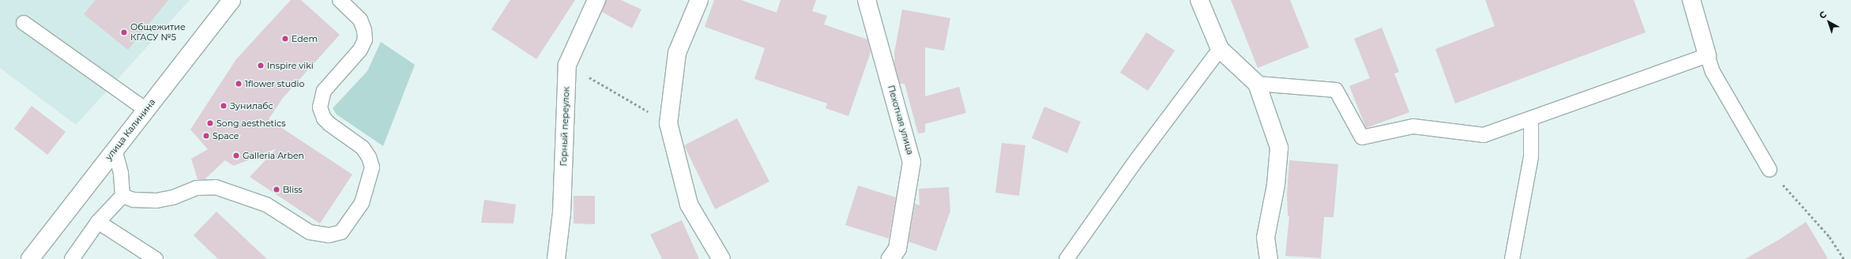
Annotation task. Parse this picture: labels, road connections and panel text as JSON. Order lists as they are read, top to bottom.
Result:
{
  "streets": {
    "street": ["Пехотная улица", "Горный переулок", "улица Калинина"]
  },
  "places": [
    "Общежитие КГАСУ №5",
    "Edem",
    "Inspire viki",
    "1flower studio",
    "Зунилабс",
    "Song aesthetics",
    "Space",
    "Galleria Arben",
    "Bliss"
  ],
  "north": "top left"
}
